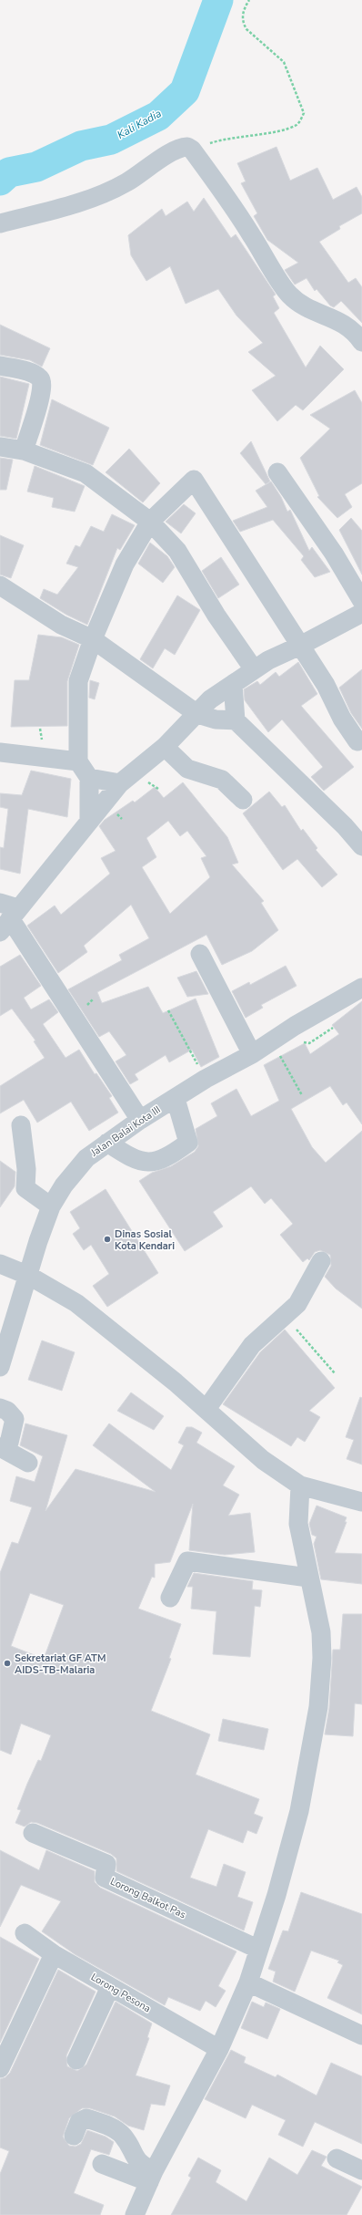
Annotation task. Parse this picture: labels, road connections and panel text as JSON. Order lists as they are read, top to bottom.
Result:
{
  "streets": {
    "street": ["Jalan Balai Kota III", "Lorong Balkot Pas", "Lorong Pesona"]
  },
  "water": ["Kali Kadia"],
  "places": ["Dinas Sosial Kota Kendari", "Sekretariat GF ATM AIDS-TB-Malaria"]
}
